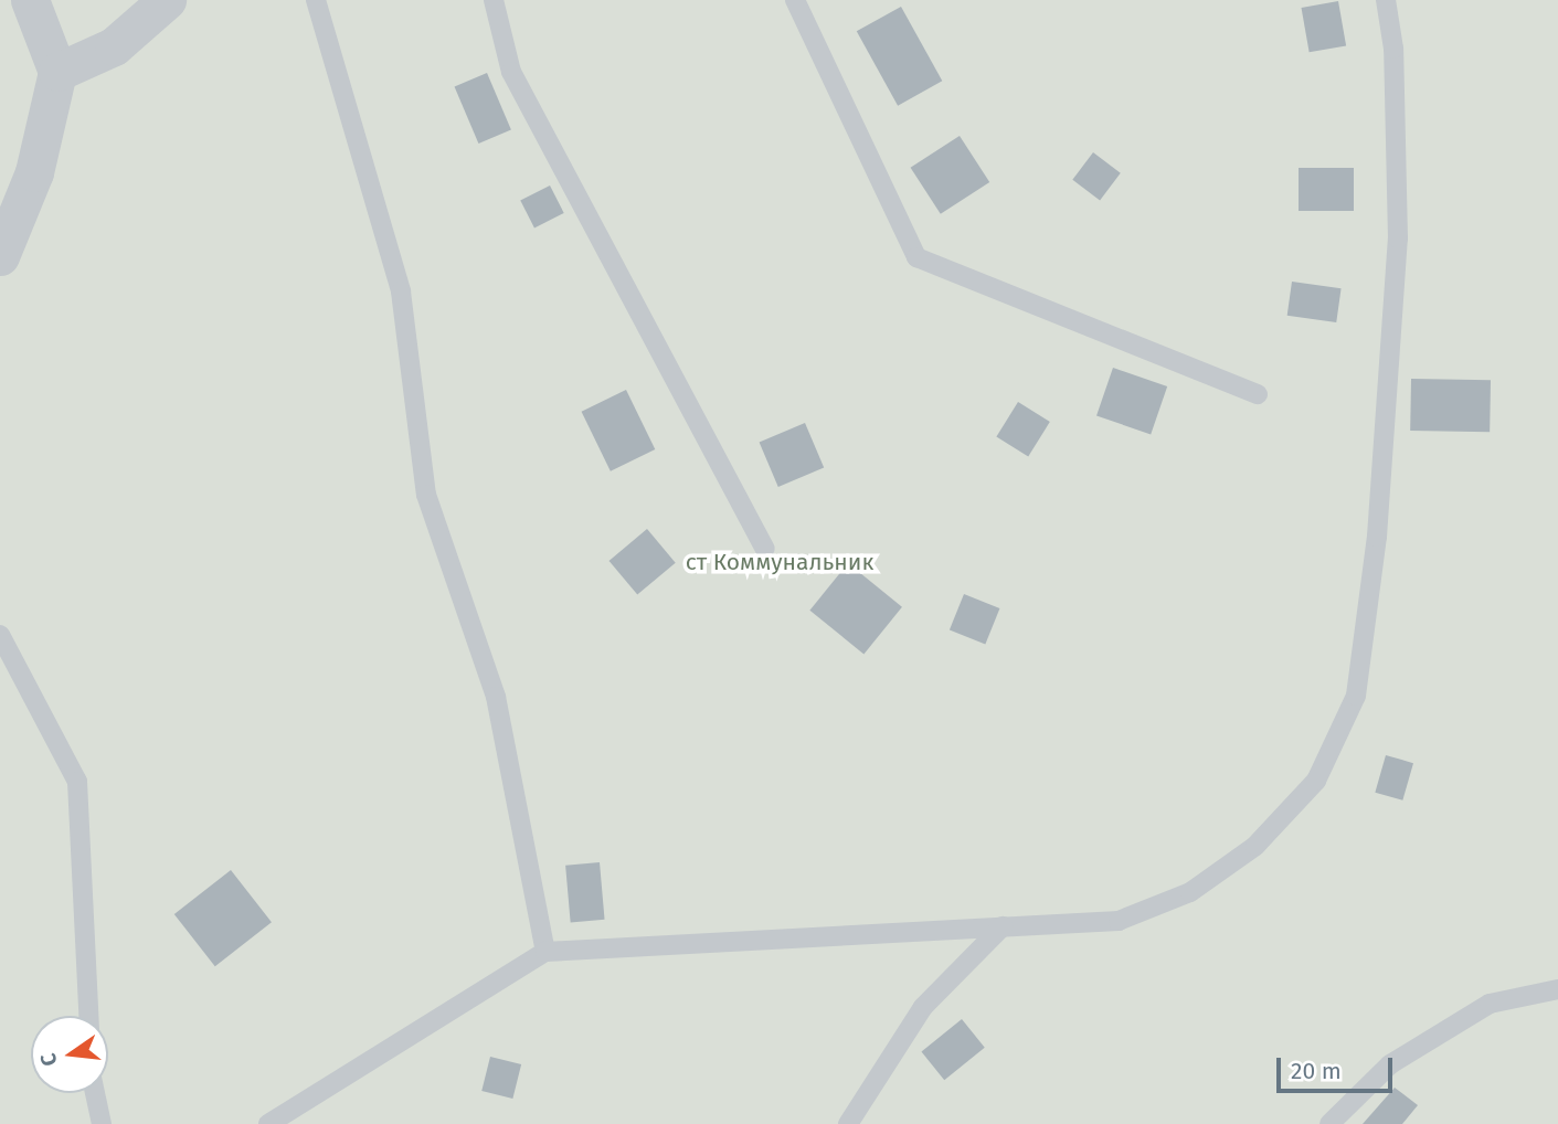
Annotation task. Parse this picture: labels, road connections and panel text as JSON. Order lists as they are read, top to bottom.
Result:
{
  "parks": ["ст Коммунальник"],
  "scale_bar": "20 m",
  "north": "left"
}
